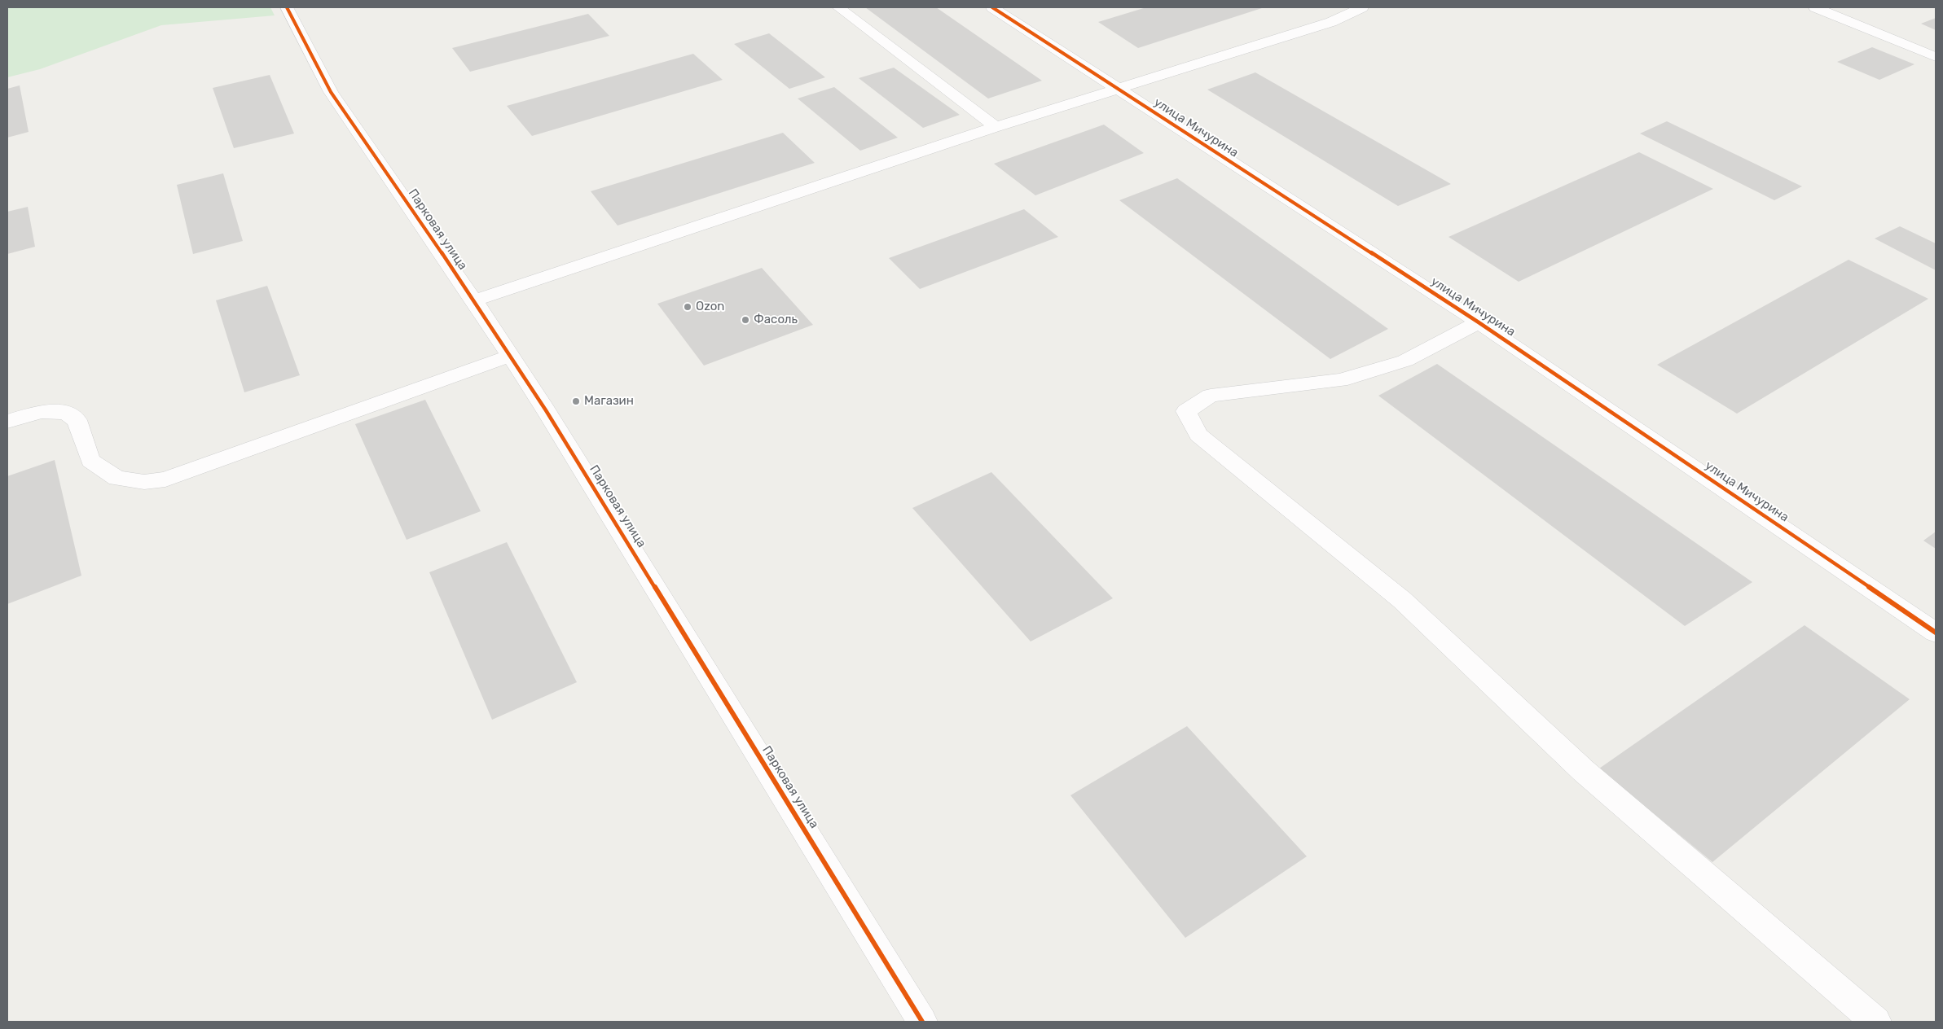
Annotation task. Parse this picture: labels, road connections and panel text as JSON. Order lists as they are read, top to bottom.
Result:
{
  "streets": {
    "street": ["улица Мичурина", "Парковая улица"]
  },
  "places": ["Ozon", "Фасоль", "Магазин"]
}
